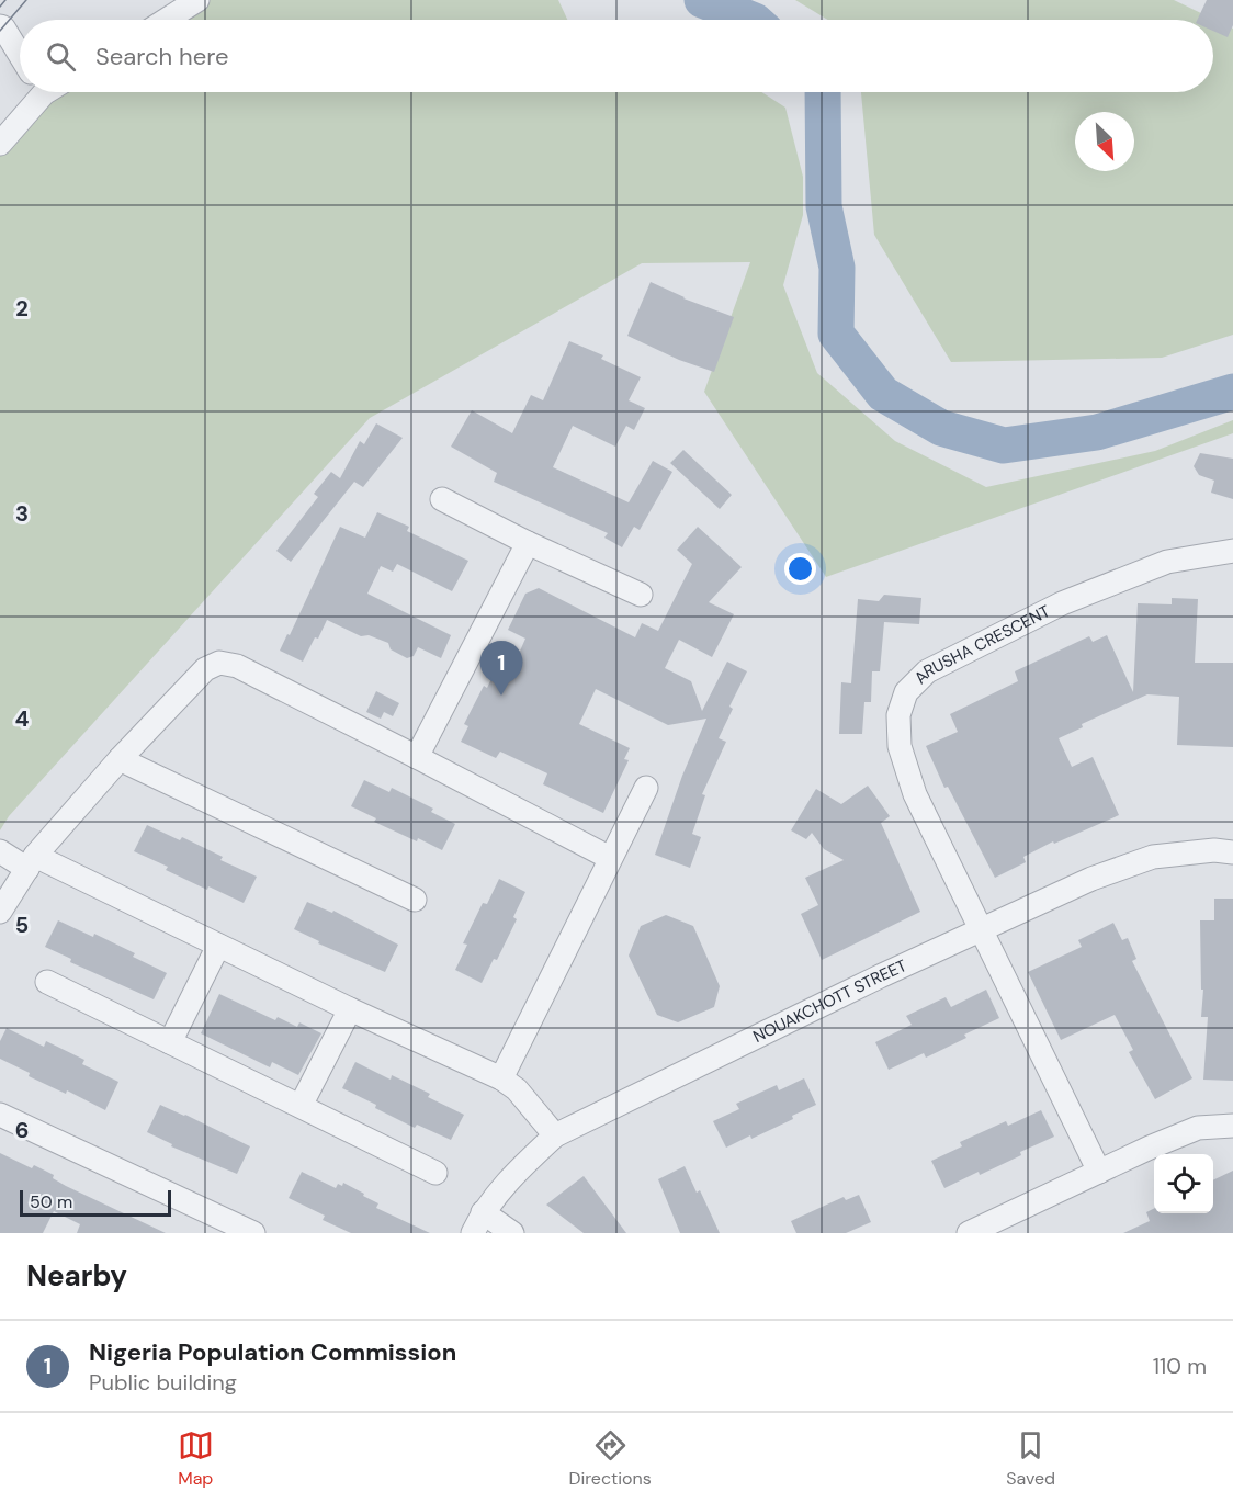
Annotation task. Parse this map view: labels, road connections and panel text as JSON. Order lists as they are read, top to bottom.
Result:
{
  "streets": {
    "street": ["ARUSHA CRESCENT", "NOUAKCHOTT STREET"]
  },
  "crossings": [
    ["ARUSHA CRESCENT", "NOUAKCHOTT STREET"]
  ],
  "scale_bar": "50 m",
  "north": "bottom right",
  "page": {
    "search": "Search here",
    "pins": "1",
    "scale": "50 m",
    "heading": "Nearby",
    "list": [
      {
        "mark": "1",
        "name": "Nigeria Population Commission",
        "note": "Public building",
        "value": "110 m"
      }
    ],
    "nav": ["Map", "Directions", "Saved"]
  },
  "grid": {
    "rows": [
      "2",
      "3",
      "4",
      "5",
      "6"
    ]
  }
}
